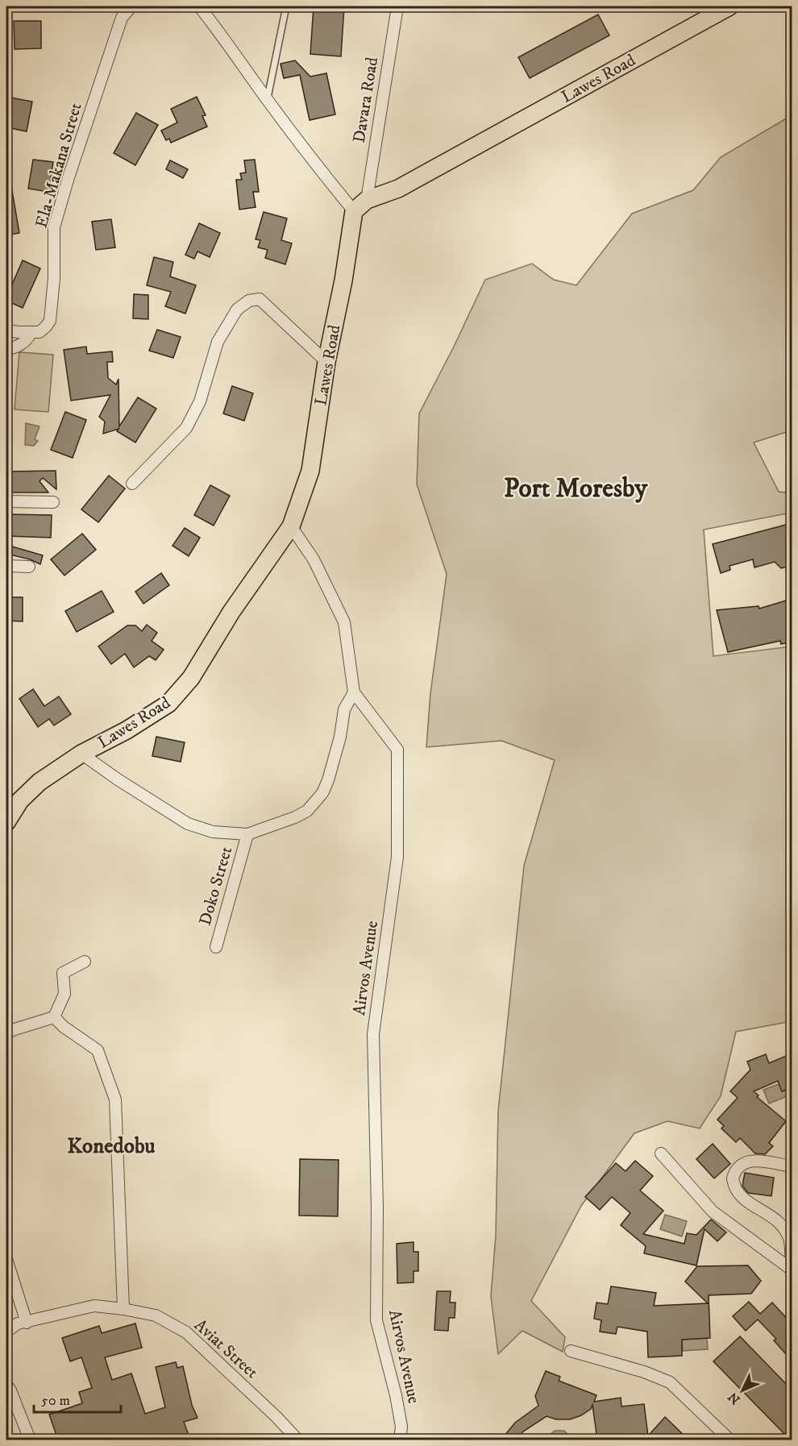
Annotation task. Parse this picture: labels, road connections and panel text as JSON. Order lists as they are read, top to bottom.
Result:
{
  "streets": {
    "main road": ["Lawes Road"],
    "street": [
      "Davara Road",
      "Ela-Makana Street",
      "Doko Street",
      "Airvos Avenue",
      "Aviat Street"
    ]
  },
  "crossings": [
    ["Lawes Road", "Davara Road"],
    ["Lawes Road", "Airvos Avenue"]
  ],
  "districts": ["Port Moresby", "Konedobu"],
  "scale_bar": "50 m",
  "north": "bottom left"
}
